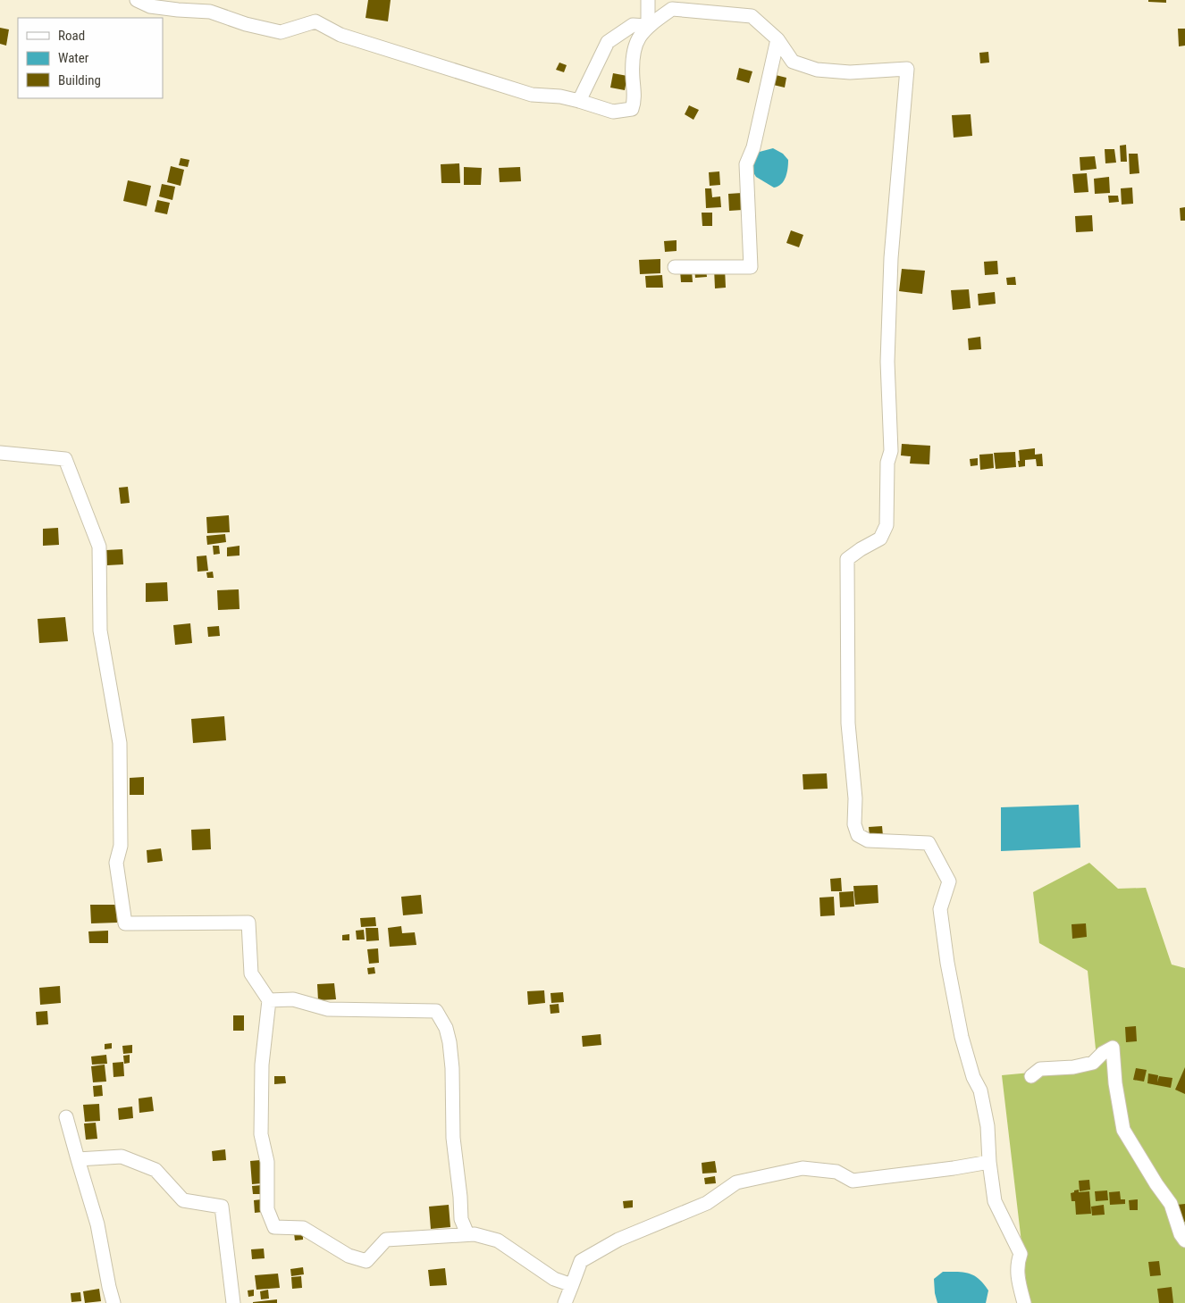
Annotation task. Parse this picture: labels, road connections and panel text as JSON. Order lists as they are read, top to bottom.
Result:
{
  "legend": ["Road", "Water", "Building"]
}
